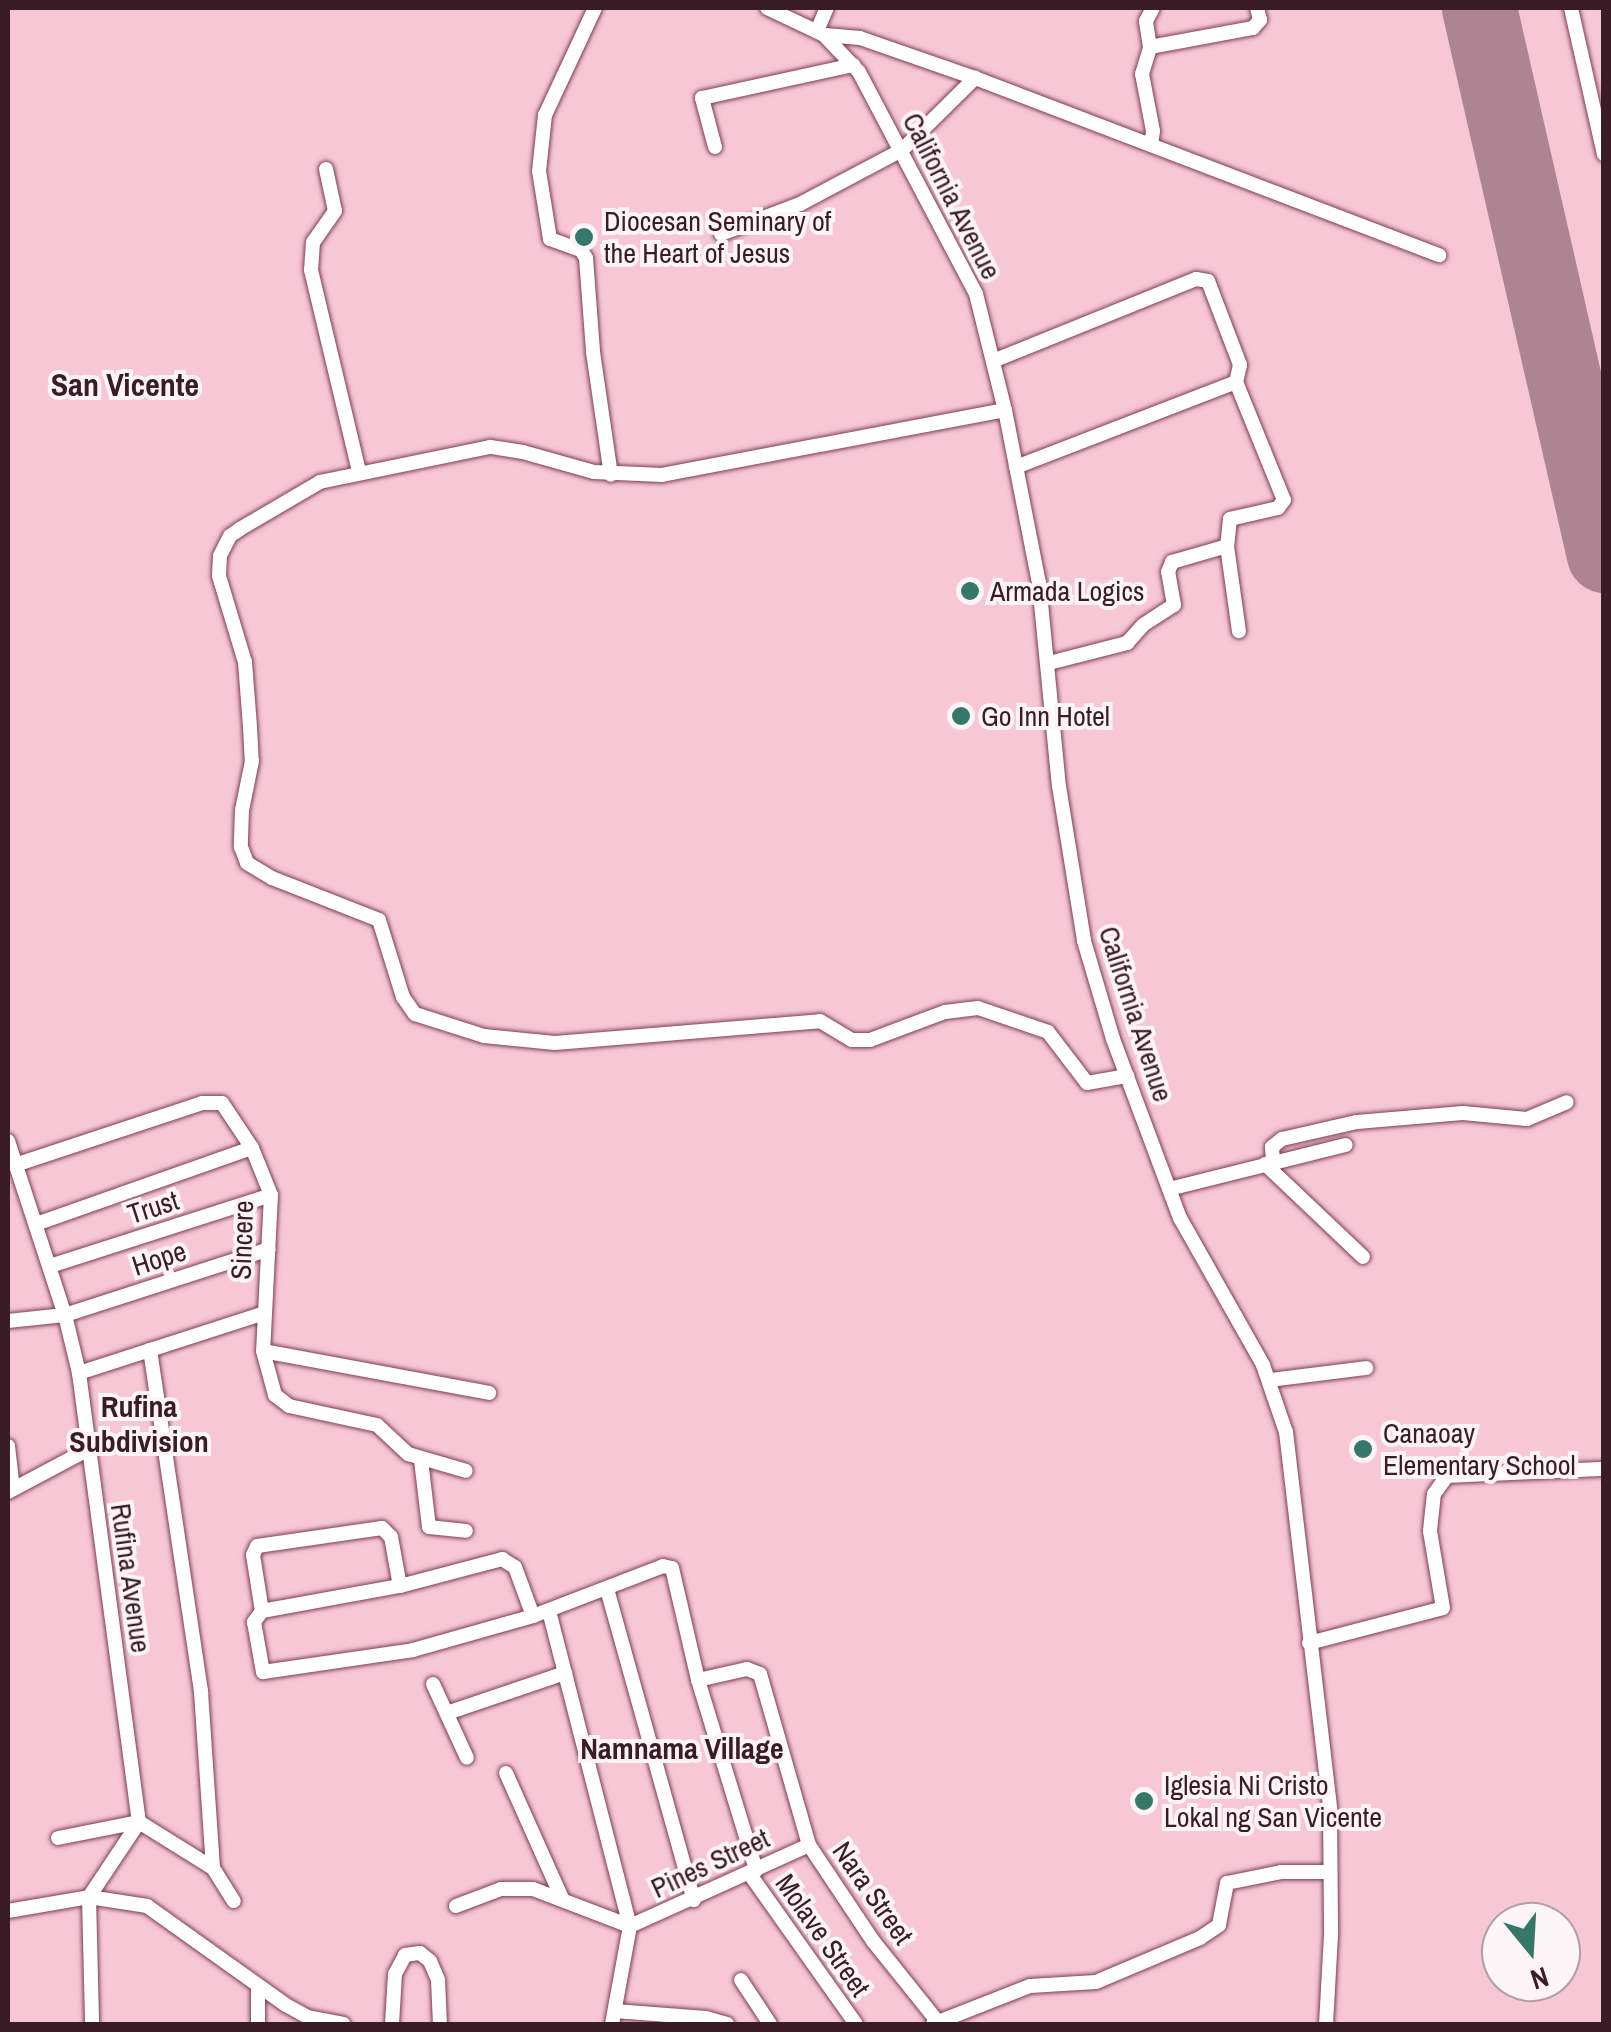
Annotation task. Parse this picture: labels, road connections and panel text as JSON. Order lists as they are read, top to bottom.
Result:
{
  "streets": {
    "street": [
      "California Avenue",
      "Trust",
      "Sincere",
      "Hope",
      "Rufina Avenue",
      "Pines Street",
      "Nara Street",
      "Molave Street"
    ]
  },
  "crossings": [
    ["Trust", "Sincere"],
    ["Trust", "Rufina Avenue"],
    ["Sincere", "Hope"],
    ["Sincere", "Rufina Avenue"],
    ["Hope", "Rufina Avenue"],
    ["Pines Street", "Nara Street"],
    ["Pines Street", "Molave Street"],
    ["Nara Street", "Molave Street"]
  ],
  "districts": ["San Vicente", "Rufina Subdivision", "Namnama Village"],
  "places": [
    "Diocesan Seminary of the Heart of Jesus",
    "Armada Logics",
    "Go Inn Hotel",
    "Canaoay Elementary School",
    "Iglesia Ni Cristo Lokal ng San Vicente"
  ],
  "north": "bottom"
}
